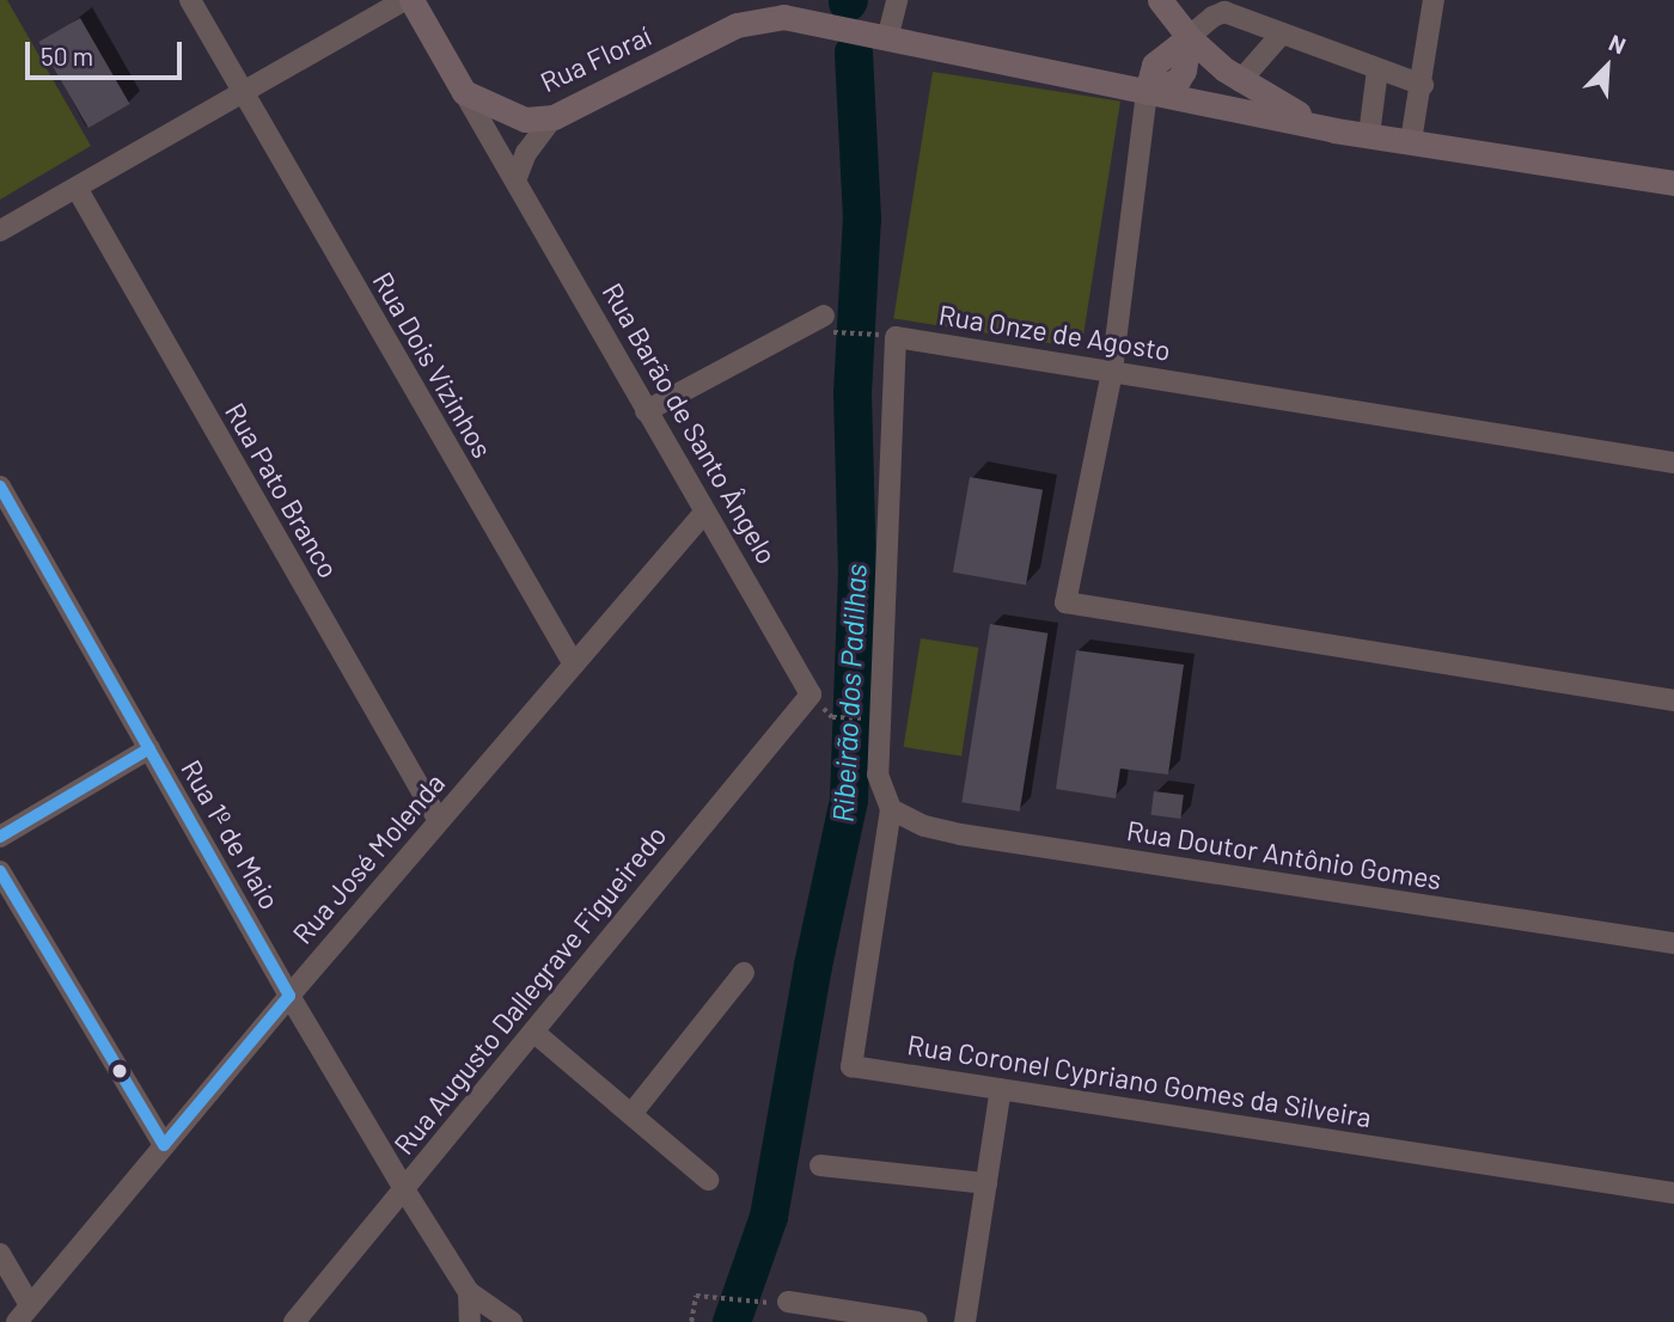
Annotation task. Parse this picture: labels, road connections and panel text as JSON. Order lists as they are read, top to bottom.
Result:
{
  "streets": {
    "main road": ["Rua Floraí", "Rua Barão de Santo Ângelo"],
    "street": [
      "Rua Onze de Agosto",
      "Rua Dois Vizinhos",
      "Rua Pato Branco",
      "Rua 1º de Maio",
      "Rua Doutor Antônio Gomes",
      "Rua José Molenda",
      "Rua Augusto Dallegrave Figueiredo",
      "Rua Coronel Cypriano Gomes da Silveira"
    ]
  },
  "crossings": [
    ["Rua Floraí", "Rua Barão de Santo Ângelo"],
    ["Rua Onze de Agosto", "Rua Doutor Antônio Gomes"],
    ["Rua Onze de Agosto", "Rua Coronel Cypriano Gomes da Silveira"],
    ["Rua Dois Vizinhos", "Rua José Molenda"],
    ["Rua Barão de Santo Ângelo", "Rua José Molenda"],
    ["Rua Barão de Santo Ângelo", "Rua Augusto Dallegrave Figueiredo"],
    ["Rua Pato Branco", "Rua José Molenda"],
    ["Rua 1º de Maio", "Rua José Molenda"],
    ["Rua 1º de Maio", "Rua Augusto Dallegrave Figueiredo"],
    ["Rua Doutor Antônio Gomes", "Rua Coronel Cypriano Gomes da Silveira"]
  ],
  "water": ["Ribeirão dos Padilhas"],
  "scale_bar": "50 m",
  "north": "top right"
}
